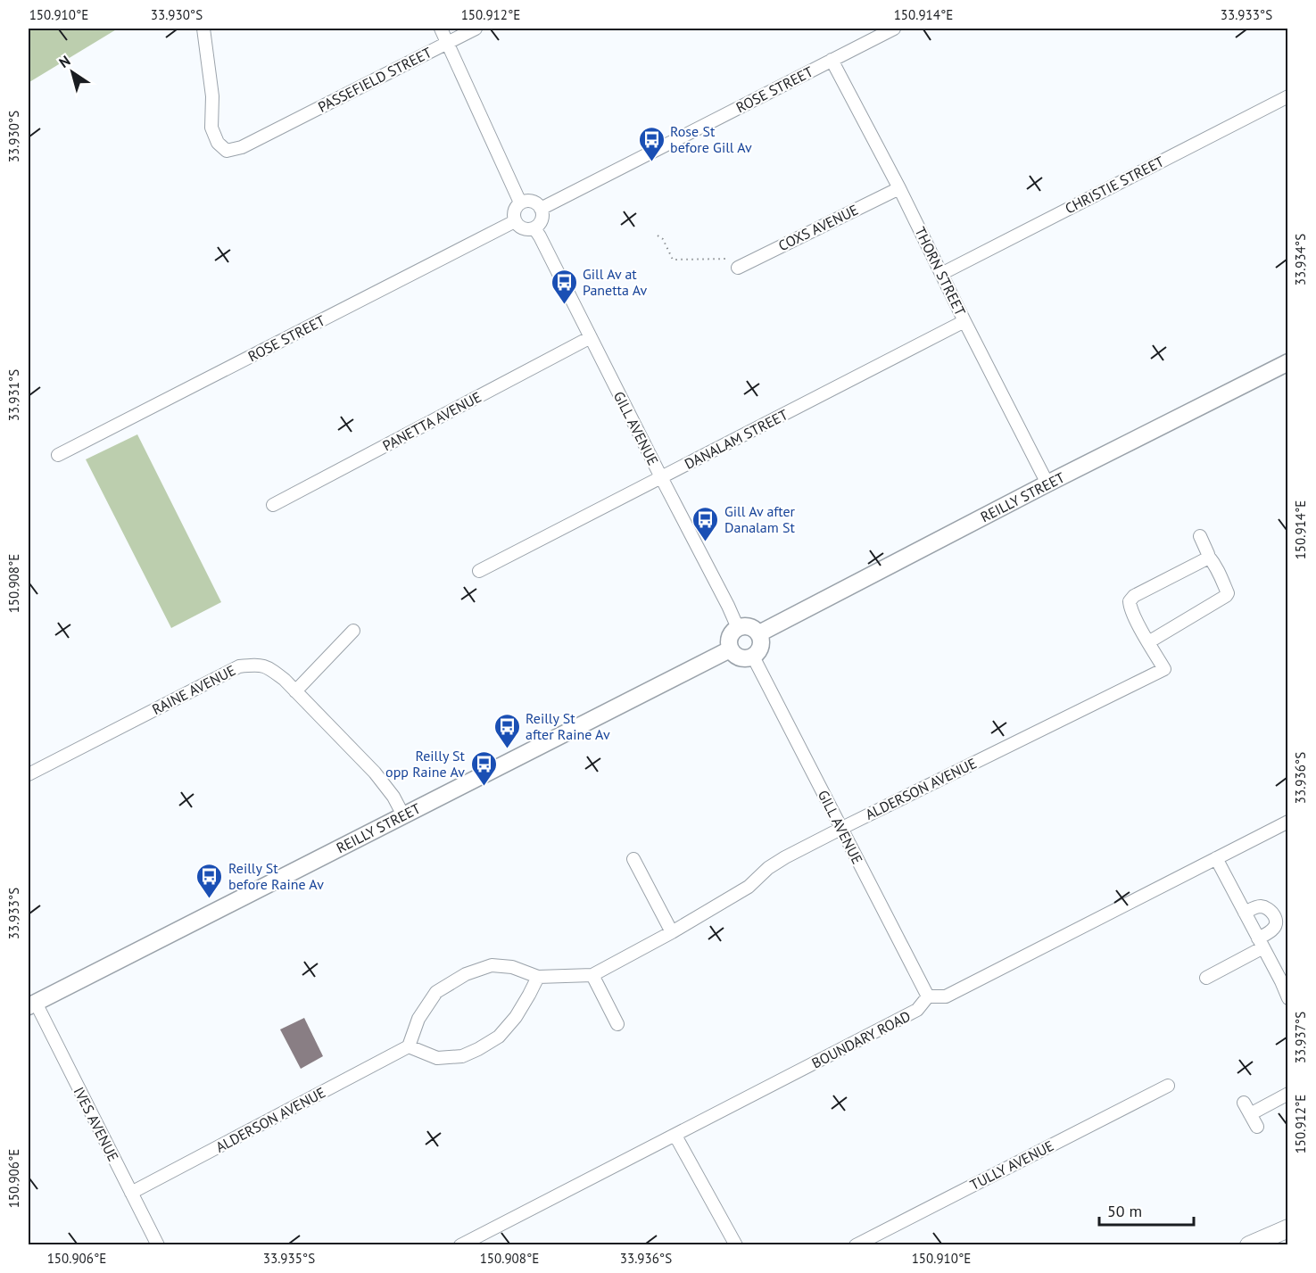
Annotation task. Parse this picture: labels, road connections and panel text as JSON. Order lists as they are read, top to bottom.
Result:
{
  "streets": {
    "main road": ["REILLY STREET"],
    "street": [
      "PASSEFIELD STREET",
      "ROSE STREET",
      "CHRISTIE STREET",
      "COXS AVENUE",
      "THORN STREET",
      "PANETTA AVENUE",
      "GILL AVENUE",
      "DANALAM STREET",
      "RAINE AVENUE",
      "ALDERSON AVENUE",
      "BOUNDARY ROAD",
      "IVES AVENUE",
      "TULLY AVENUE"
    ]
  },
  "crossings": [
    ["ROSE STREET", "THORN STREET"],
    ["ROSE STREET", "GILL AVENUE"],
    ["CHRISTIE STREET", "THORN STREET"],
    ["COXS AVENUE", "THORN STREET"],
    ["THORN STREET", "DANALAM STREET"],
    ["THORN STREET", "REILLY STREET"],
    ["PANETTA AVENUE", "GILL AVENUE"],
    ["GILL AVENUE", "DANALAM STREET"],
    ["GILL AVENUE", "REILLY STREET"],
    ["GILL AVENUE", "ALDERSON AVENUE"],
    ["GILL AVENUE", "BOUNDARY ROAD"],
    ["REILLY STREET", "RAINE AVENUE"],
    ["REILLY STREET", "IVES AVENUE"],
    ["ALDERSON AVENUE", "IVES AVENUE"]
  ],
  "places": {
    "bus stop": [
      "Rose St before Gill Av",
      "Gill Av at Panetta Av",
      "Gill Av after Danalam St",
      "Reilly St after Raine Av",
      "Reilly St opp Raine Av",
      "Reilly St before Raine Av"
    ]
  },
  "scale_bar": "50 m",
  "north": "top left",
  "coordinates": [
    "150.910°E",
    "33.930°S",
    "150.912°E",
    "150.914°E",
    "33.933°S",
    "33.934°S",
    "33.931°S",
    "150.908°E",
    "33.936°S",
    "33.937°S",
    "150.906°E",
    "33.935°S"
  ]
}
